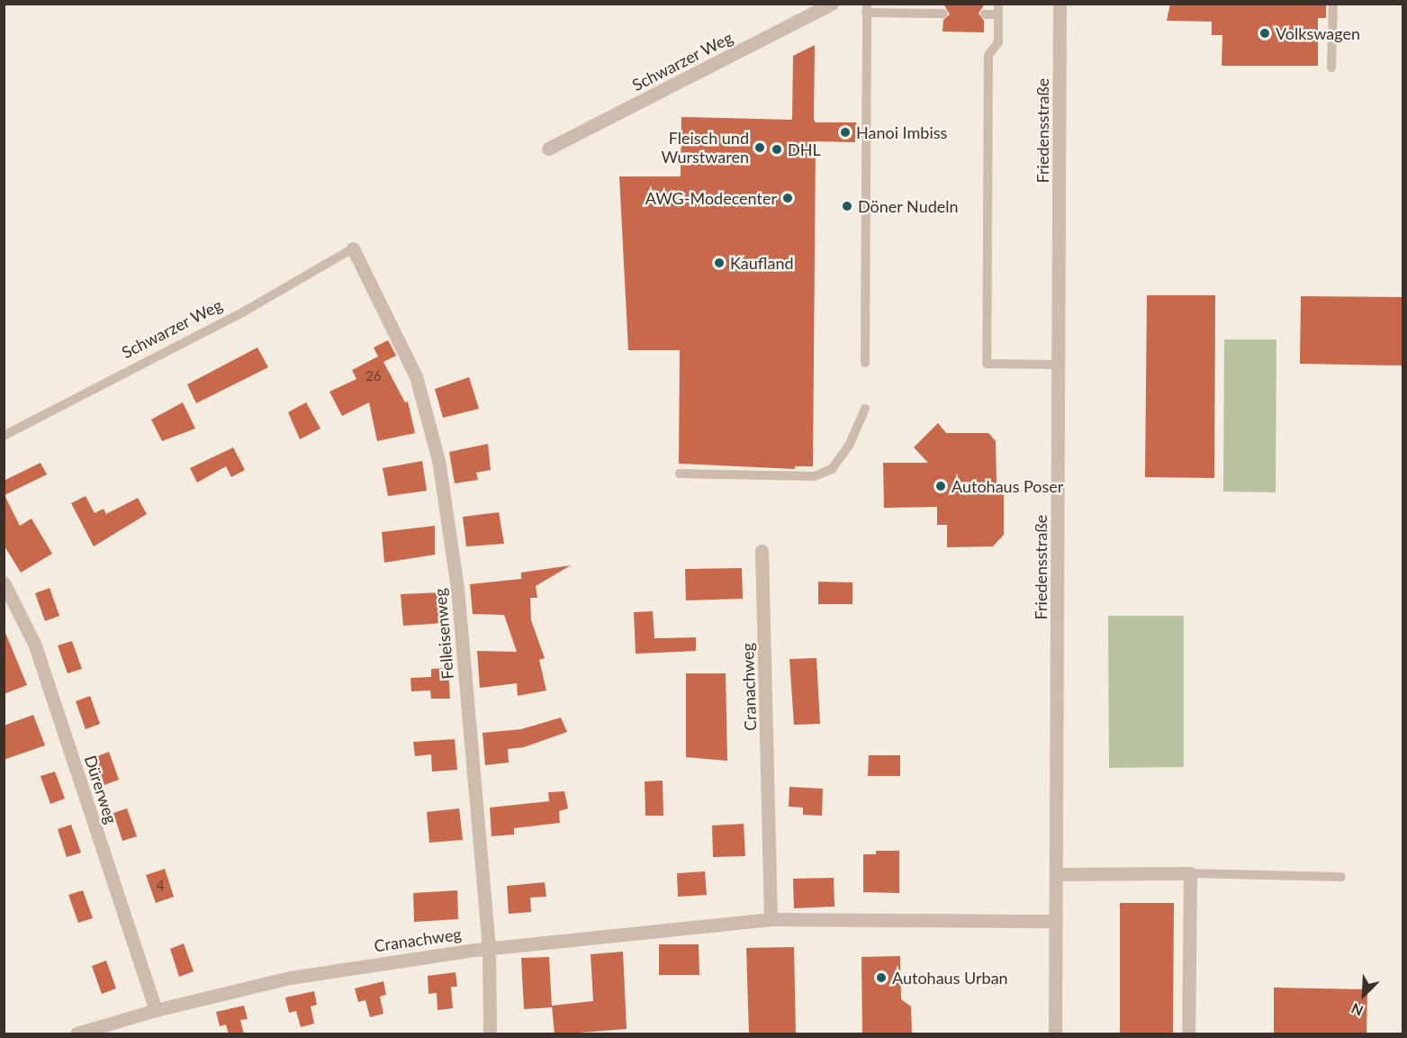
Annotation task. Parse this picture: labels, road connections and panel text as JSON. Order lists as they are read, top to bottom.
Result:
{
  "streets": {
    "street": [
      "Schwarzer Weg",
      "Friedensstraße",
      "Felleisenweg",
      "Cranachweg",
      "Dürerweg"
    ]
  },
  "crossings": [
    ["Schwarzer Weg", "Felleisenweg"],
    ["Friedensstraße", "Cranachweg"],
    ["Felleisenweg", "Cranachweg"],
    ["Cranachweg", "Dürerweg"]
  ],
  "places": [
    "Volkswagen",
    "Hanoi Imbiss",
    "Fleisch und Wurstwaren",
    "DHL",
    "AWG-Modecenter",
    "Döner Nudeln",
    "Kaufland",
    "Autohaus Poser",
    "Autohaus Urban"
  ],
  "house_numbers": ["26", "4"],
  "north": "bottom left"
}
